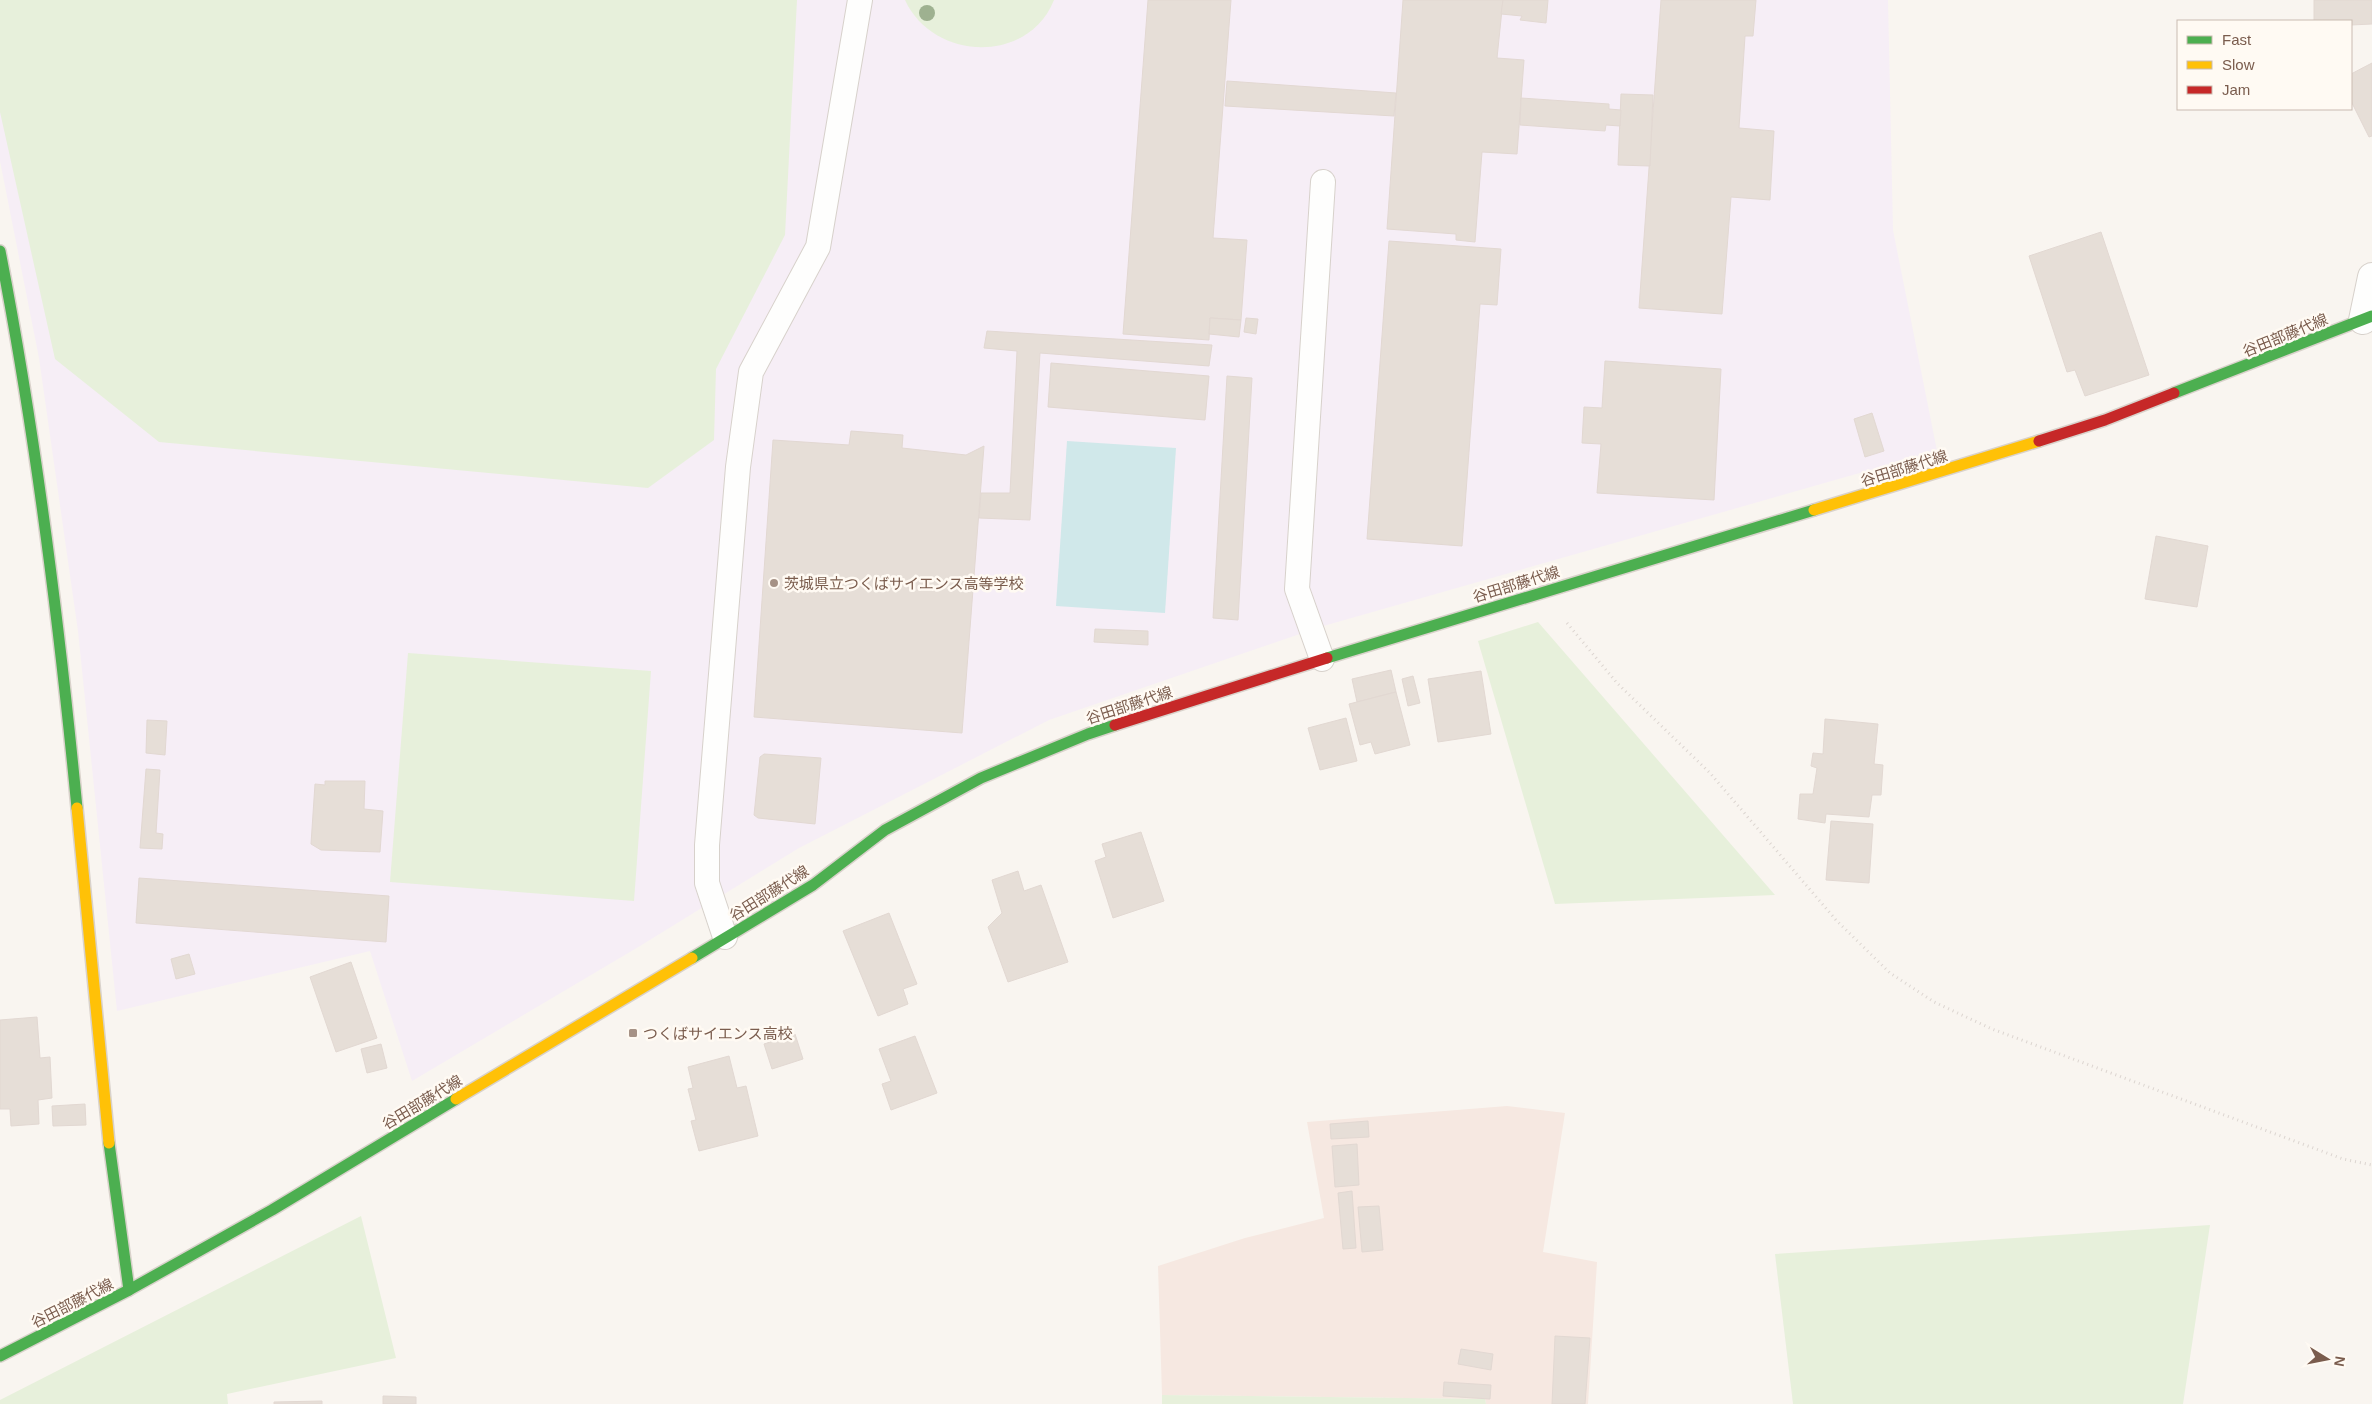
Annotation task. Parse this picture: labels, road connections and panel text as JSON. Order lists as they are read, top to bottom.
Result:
{
  "streets": {
    "main road": ["谷田部藤代線"]
  },
  "places": {
    "other": ["茨城県立つくばサイエンス高等学校"],
    "transit": ["つくばサイエンス高校"]
  },
  "legend": ["Fast", "Slow", "Jam"],
  "north": "right"
}
